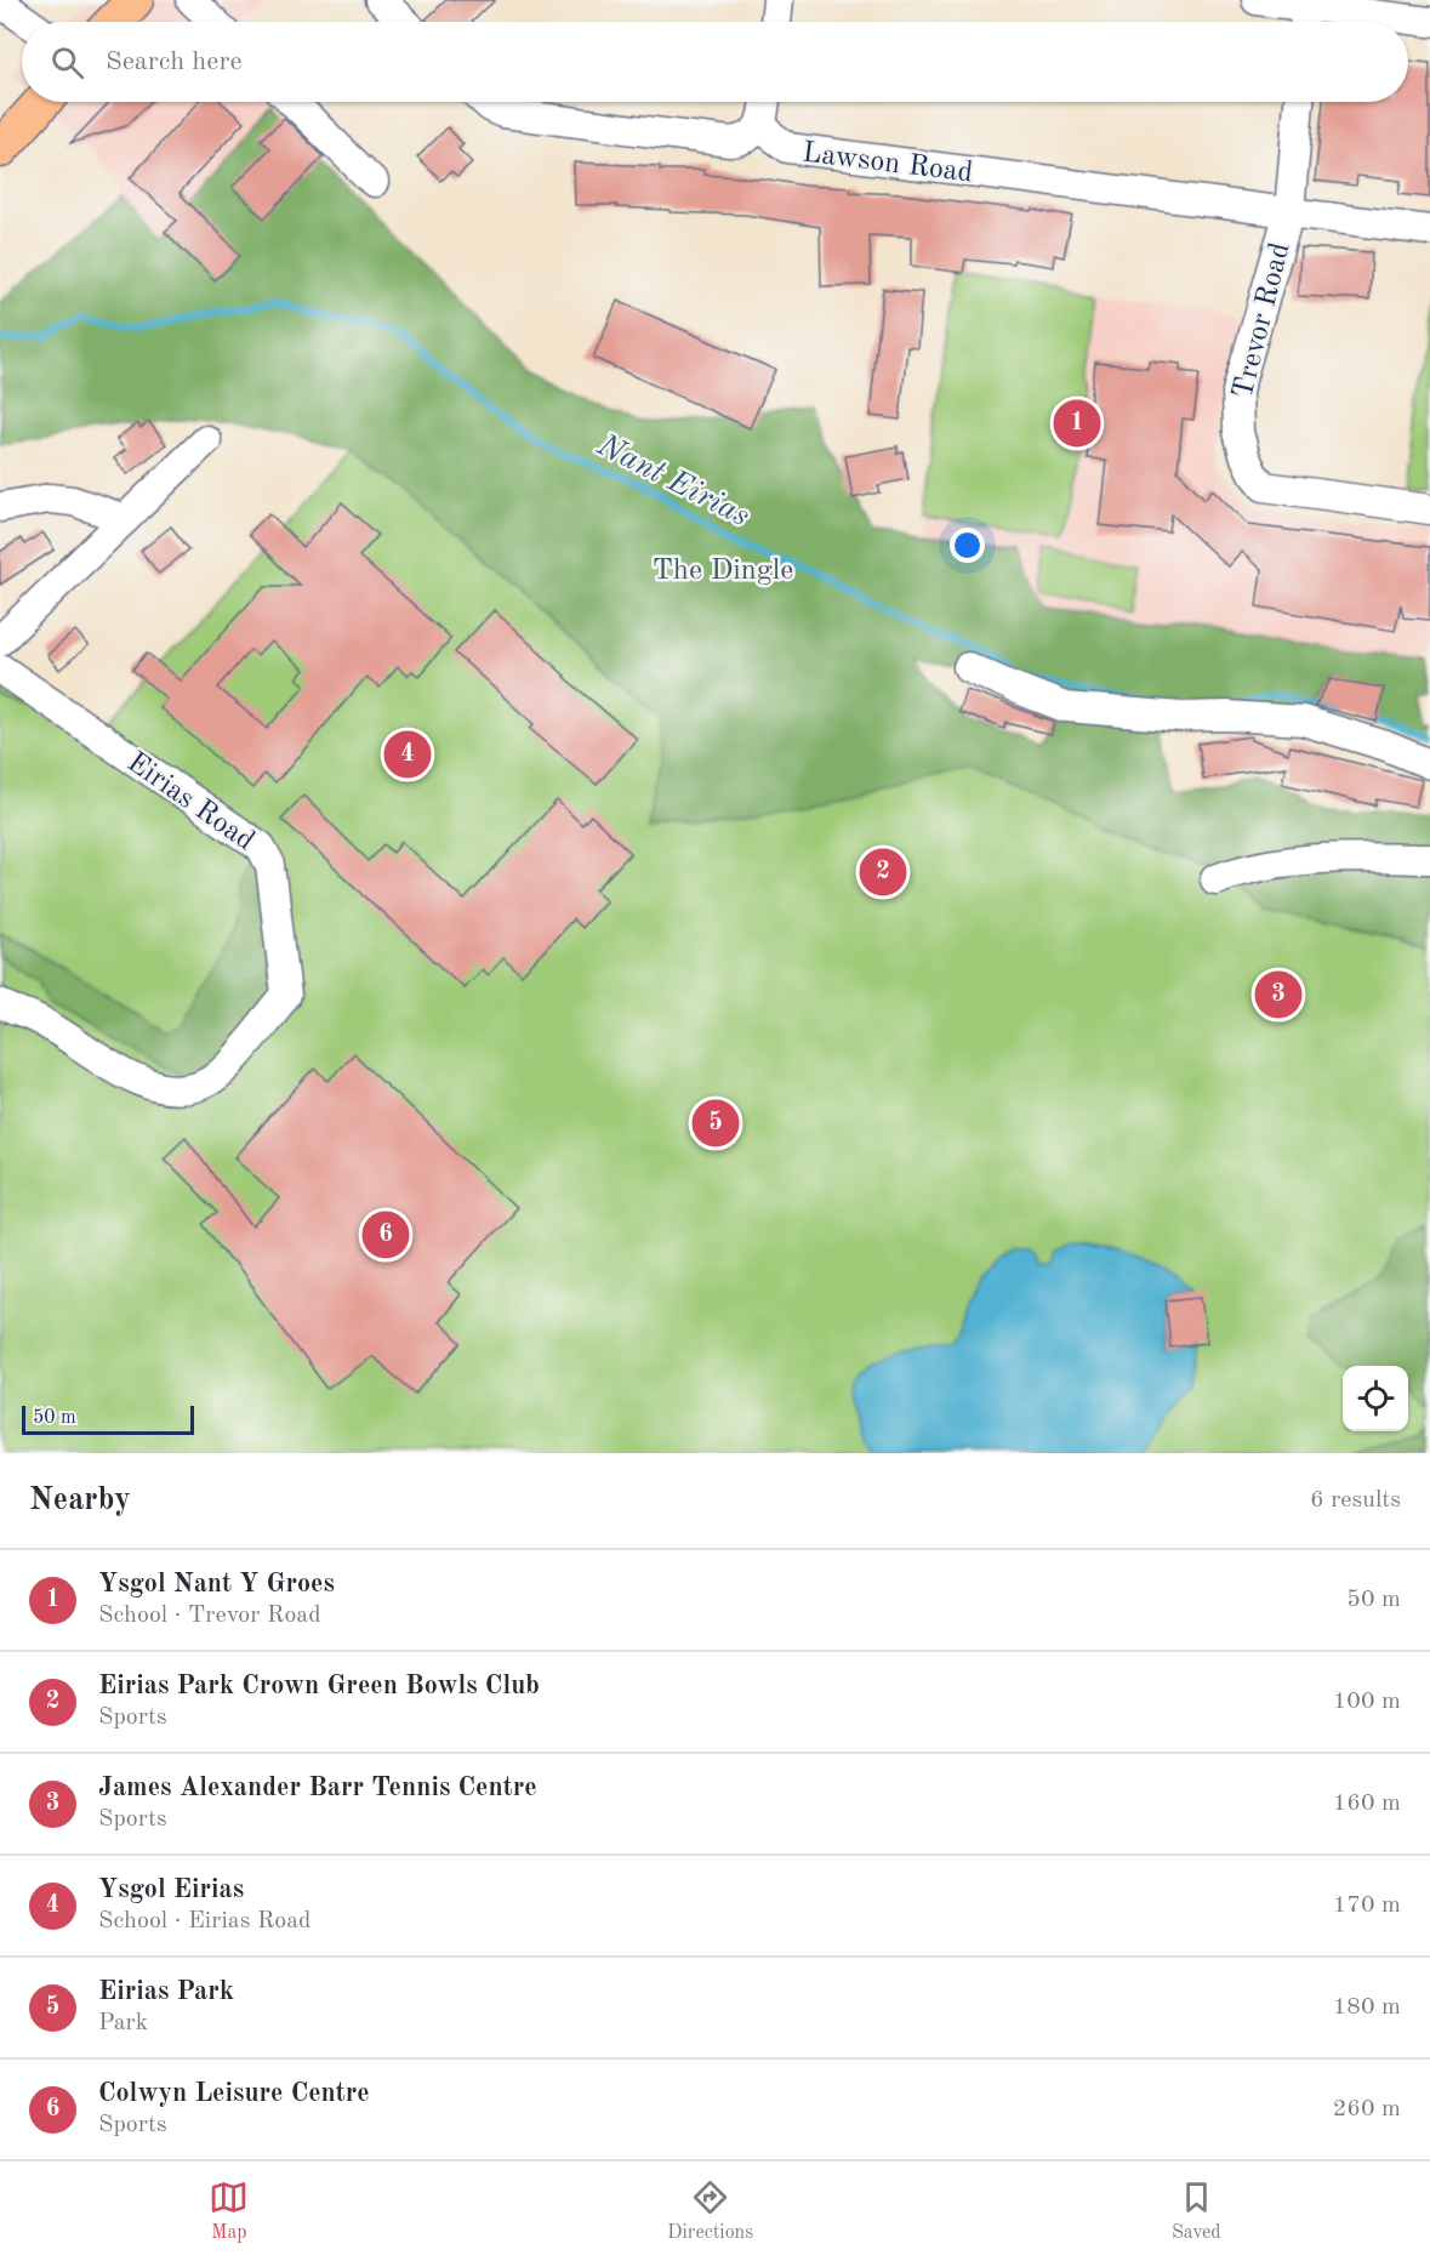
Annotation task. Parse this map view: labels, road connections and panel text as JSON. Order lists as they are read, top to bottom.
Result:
{
  "streets": {
    "street": ["Lawson Road", "Trevor Road", "Eirias Road"]
  },
  "crossings": [
    ["Lawson Road", "Trevor Road"]
  ],
  "water": ["Nant Eirias"],
  "parks": ["The Dingle"],
  "scale_bar": "50 m",
  "page": {
    "search": "Search here",
    "pins": [
      "1",
      "4",
      "2",
      "3",
      "5",
      "6"
    ],
    "scale": "50 m",
    "heading": ["Nearby", "6 results"],
    "list": [
      {
        "mark": "1",
        "name": "Ysgol Nant Y Groes",
        "note": "School · Trevor Road",
        "value": "50 m"
      },
      {
        "mark": "2",
        "name": "Eirias Park Crown Green Bowls Club",
        "note": "Sports",
        "value": "100 m"
      },
      {
        "mark": "3",
        "name": "James Alexander Barr Tennis Centre",
        "note": "Sports",
        "value": "160 m"
      },
      {
        "mark": "4",
        "name": "Ysgol Eirias",
        "note": "School · Eirias Road",
        "value": "170 m"
      },
      {
        "mark": "5",
        "name": "Eirias Park",
        "note": "Park",
        "value": "180 m"
      },
      {
        "mark": "6",
        "name": "Colwyn Leisure Centre",
        "note": "Sports",
        "value": "260 m"
      }
    ],
    "nav": ["Map", "Directions", "Saved"]
  }
}
